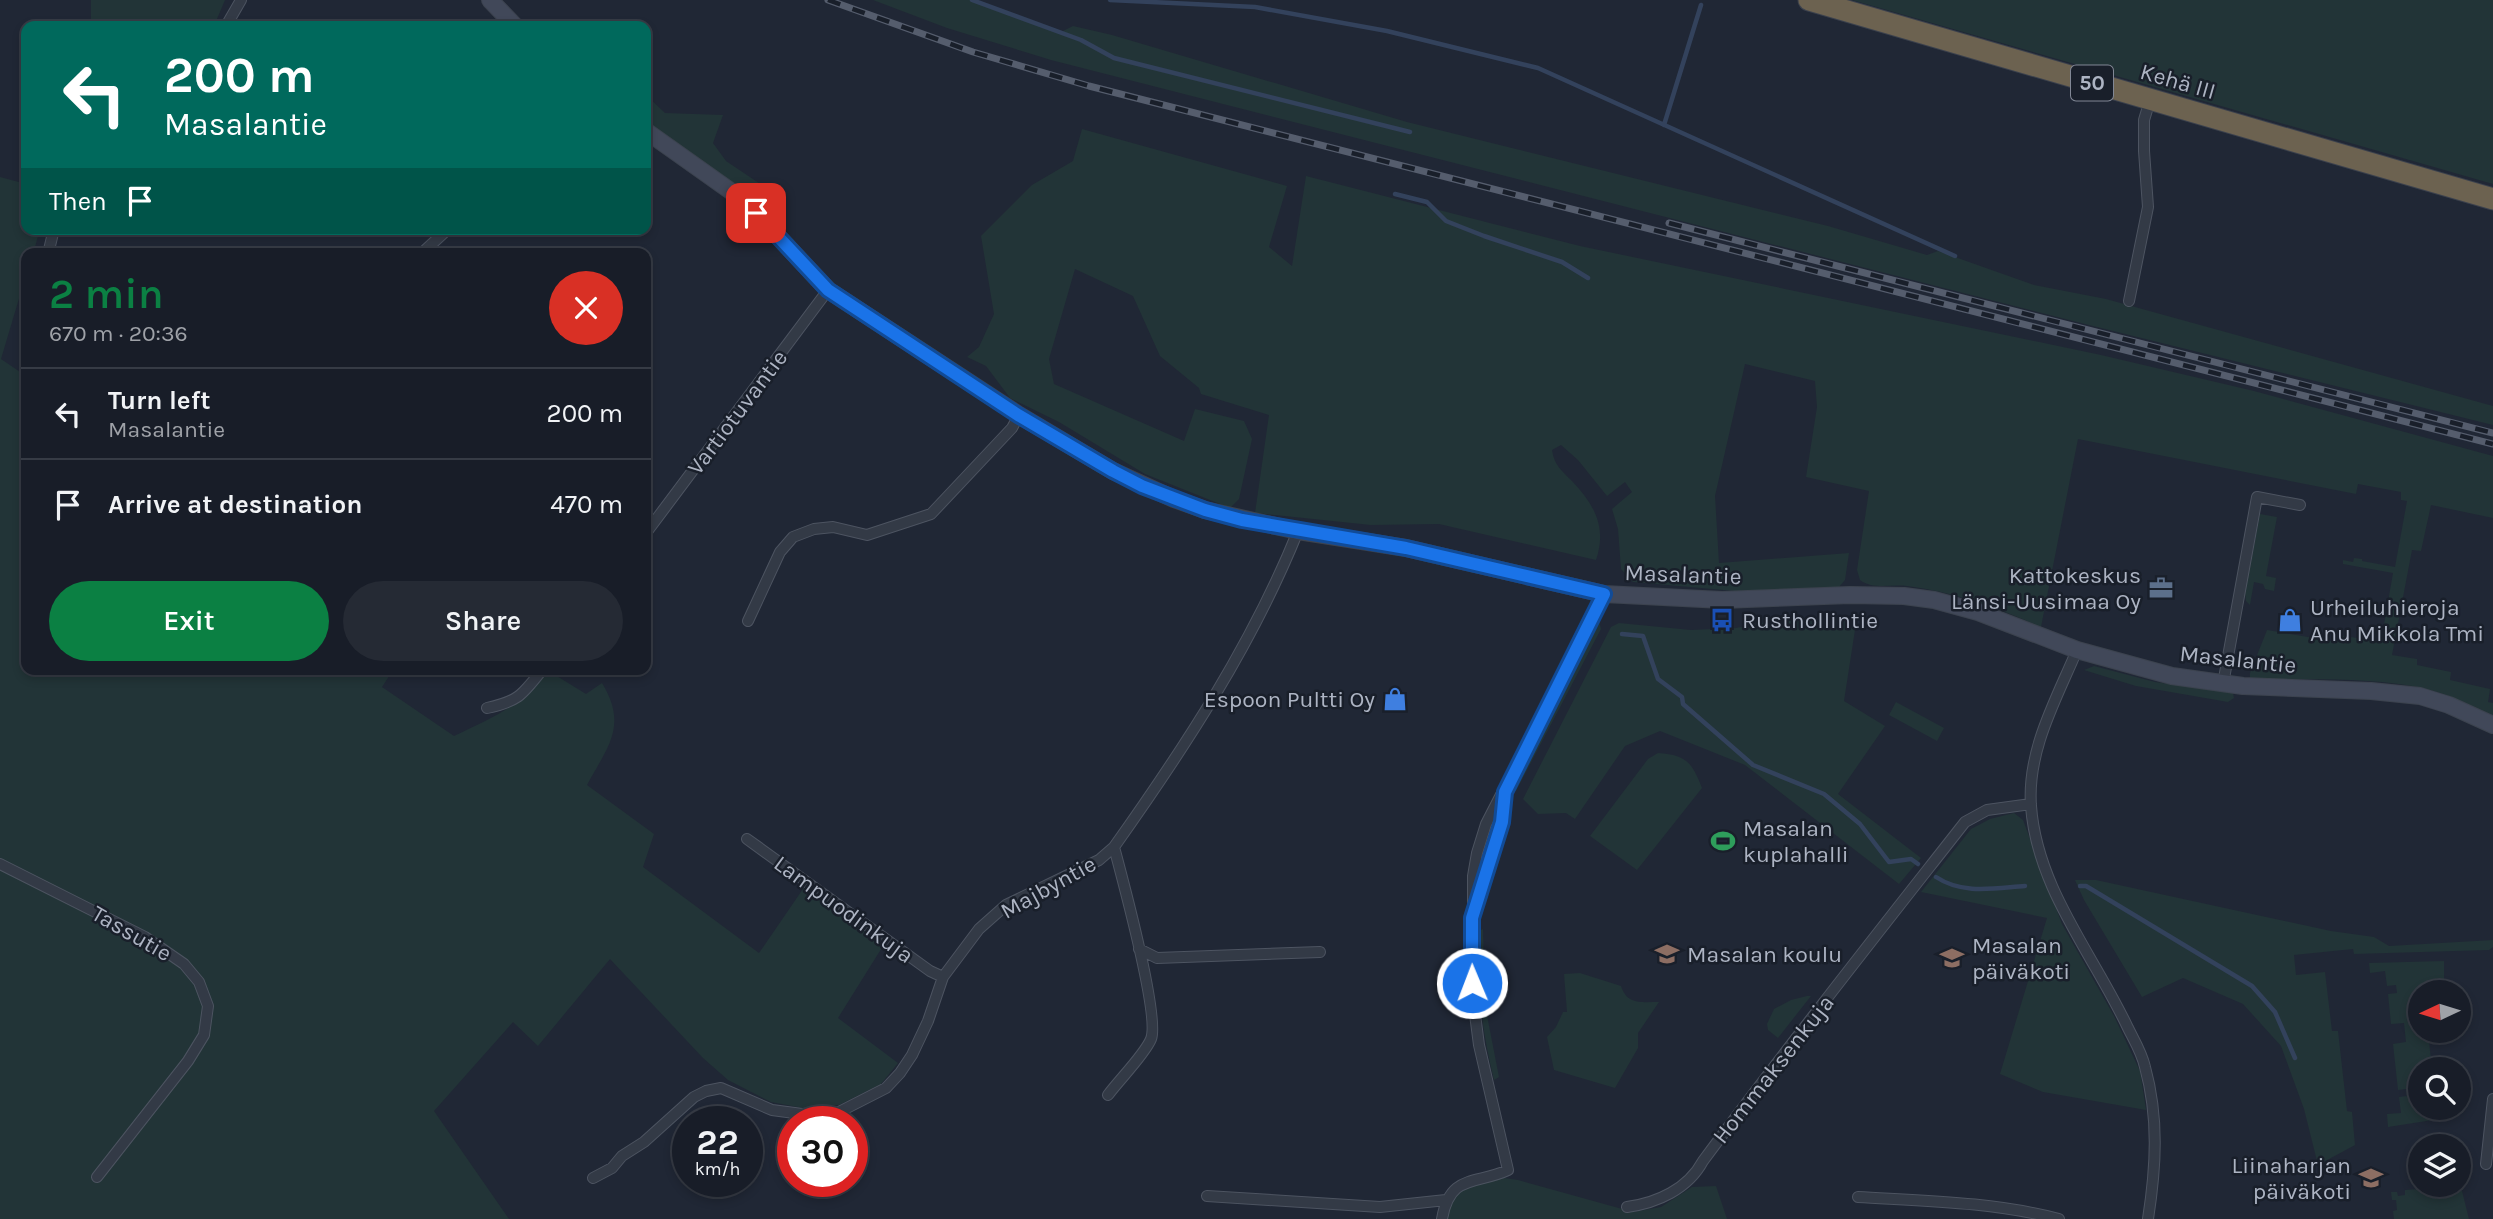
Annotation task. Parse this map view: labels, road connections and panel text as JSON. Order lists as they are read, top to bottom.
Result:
{
  "streets": {
    "highway": ["Kehä III", "50"],
    "street": [
      "Vartiotuvantie",
      "Masalantie",
      "Majbyntie",
      "Lampuodinkuja",
      "Tassutie",
      "Hommaksenkuja"
    ]
  },
  "crossings": [
    ["Vartiotuvantie", "Masalantie"],
    ["Masalantie", "Majbyntie"],
    ["Majbyntie", "Lampuodinkuja"]
  ],
  "places": {
    "office": ["Kattokeskus Länsi-Uusimaa Oy"],
    "bus stop": ["Rusthollintie"],
    "shop": ["Urheiluhieroja Anu Mikkola Tmi", "Espoon Pultti Oy"],
    "sports": ["Masalan kuplahalli"],
    "school or university": ["Masalan koulu", "Masalan päiväkoti", "Liinaharjan päiväkoti"]
  },
  "north": "left",
  "page": {
    "turn": ["200 m", "Masalantie"],
    "then": "Then",
    "heading": ["2 min", "670 m · 20:36"],
    "list": [
      {
        "name": "Turn left",
        "note": "Masalantie",
        "value": "200 m"
      },
      {
        "name": "Arrive at destination",
        "value": "470 m"
      }
    ],
    "buttons": ["Exit", "Share"],
    "speed": "22 km/h",
    "limit": "30"
  }
}
